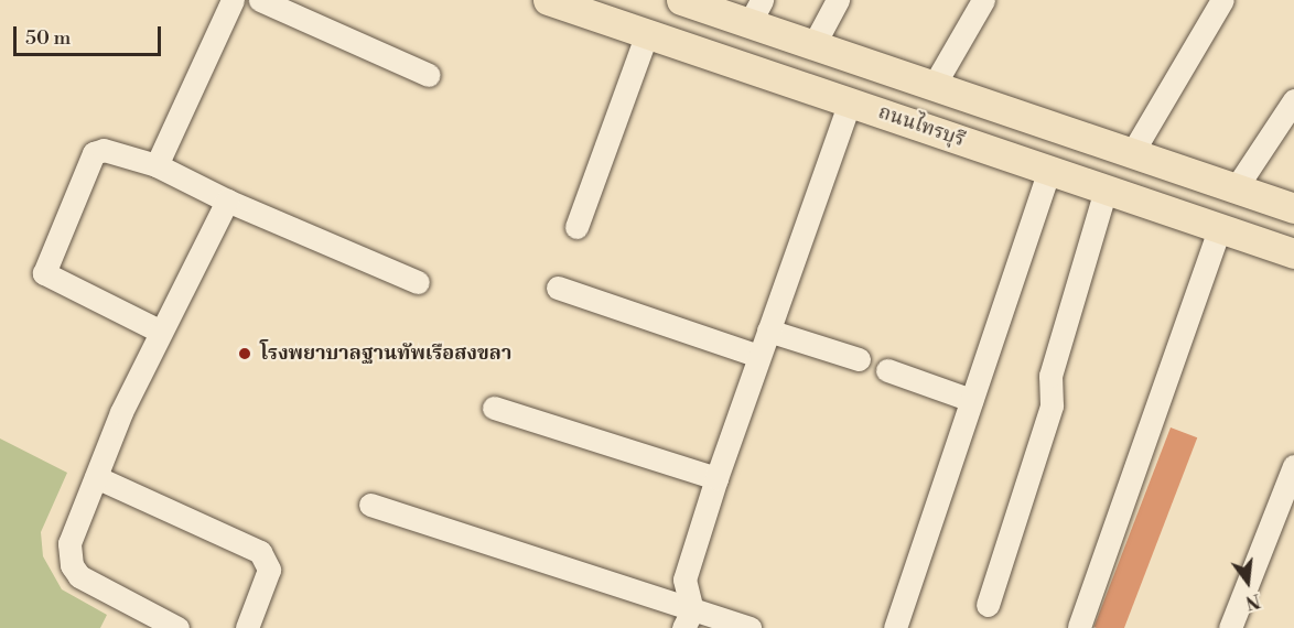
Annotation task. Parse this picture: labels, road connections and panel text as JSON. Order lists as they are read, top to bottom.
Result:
{
  "streets": {
    "main road": ["ถนนไทรบุรี"]
  },
  "places": ["โรงพยาบาลฐานทัพเรือสงขลา"],
  "scale_bar": "50 m",
  "north": "bottom"
}
